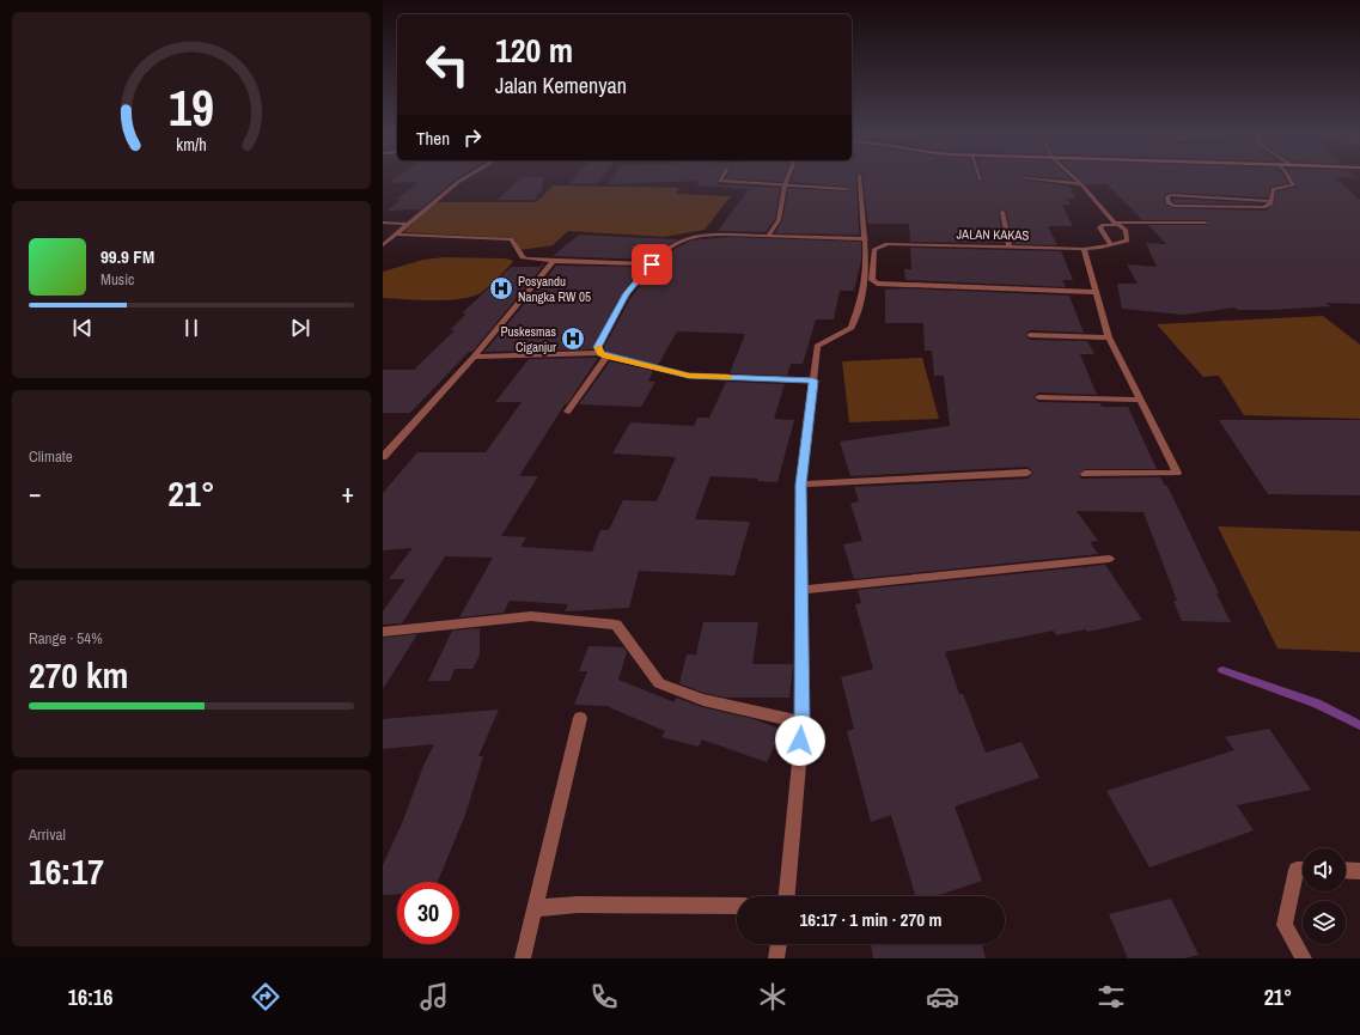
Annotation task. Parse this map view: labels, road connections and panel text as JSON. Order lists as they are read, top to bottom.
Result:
{
  "streets": {
    "street": ["JALAN KAKAS"]
  },
  "places": {
    "hospital": ["Posyandu Nangka RW 05", "Puskesmas Ciganjur"]
  },
  "page": {
    "turn": ["120 m", "Jalan Kemenyan"],
    "then": "Then",
    "song": ["99.9 FM", "Music"],
    "tile": [
      "Climate",
      ["Range · 54%", "270 km"],
      ["Arrival", "16:17"]
    ],
    "heat": ["−", "21°", "+"],
    "limit": "30",
    "trip": "16:17 · 1 min · 270 m",
    "tabs": ["16:16", "21°"],
    "gauge": ["19", "km/h"]
  }
}
